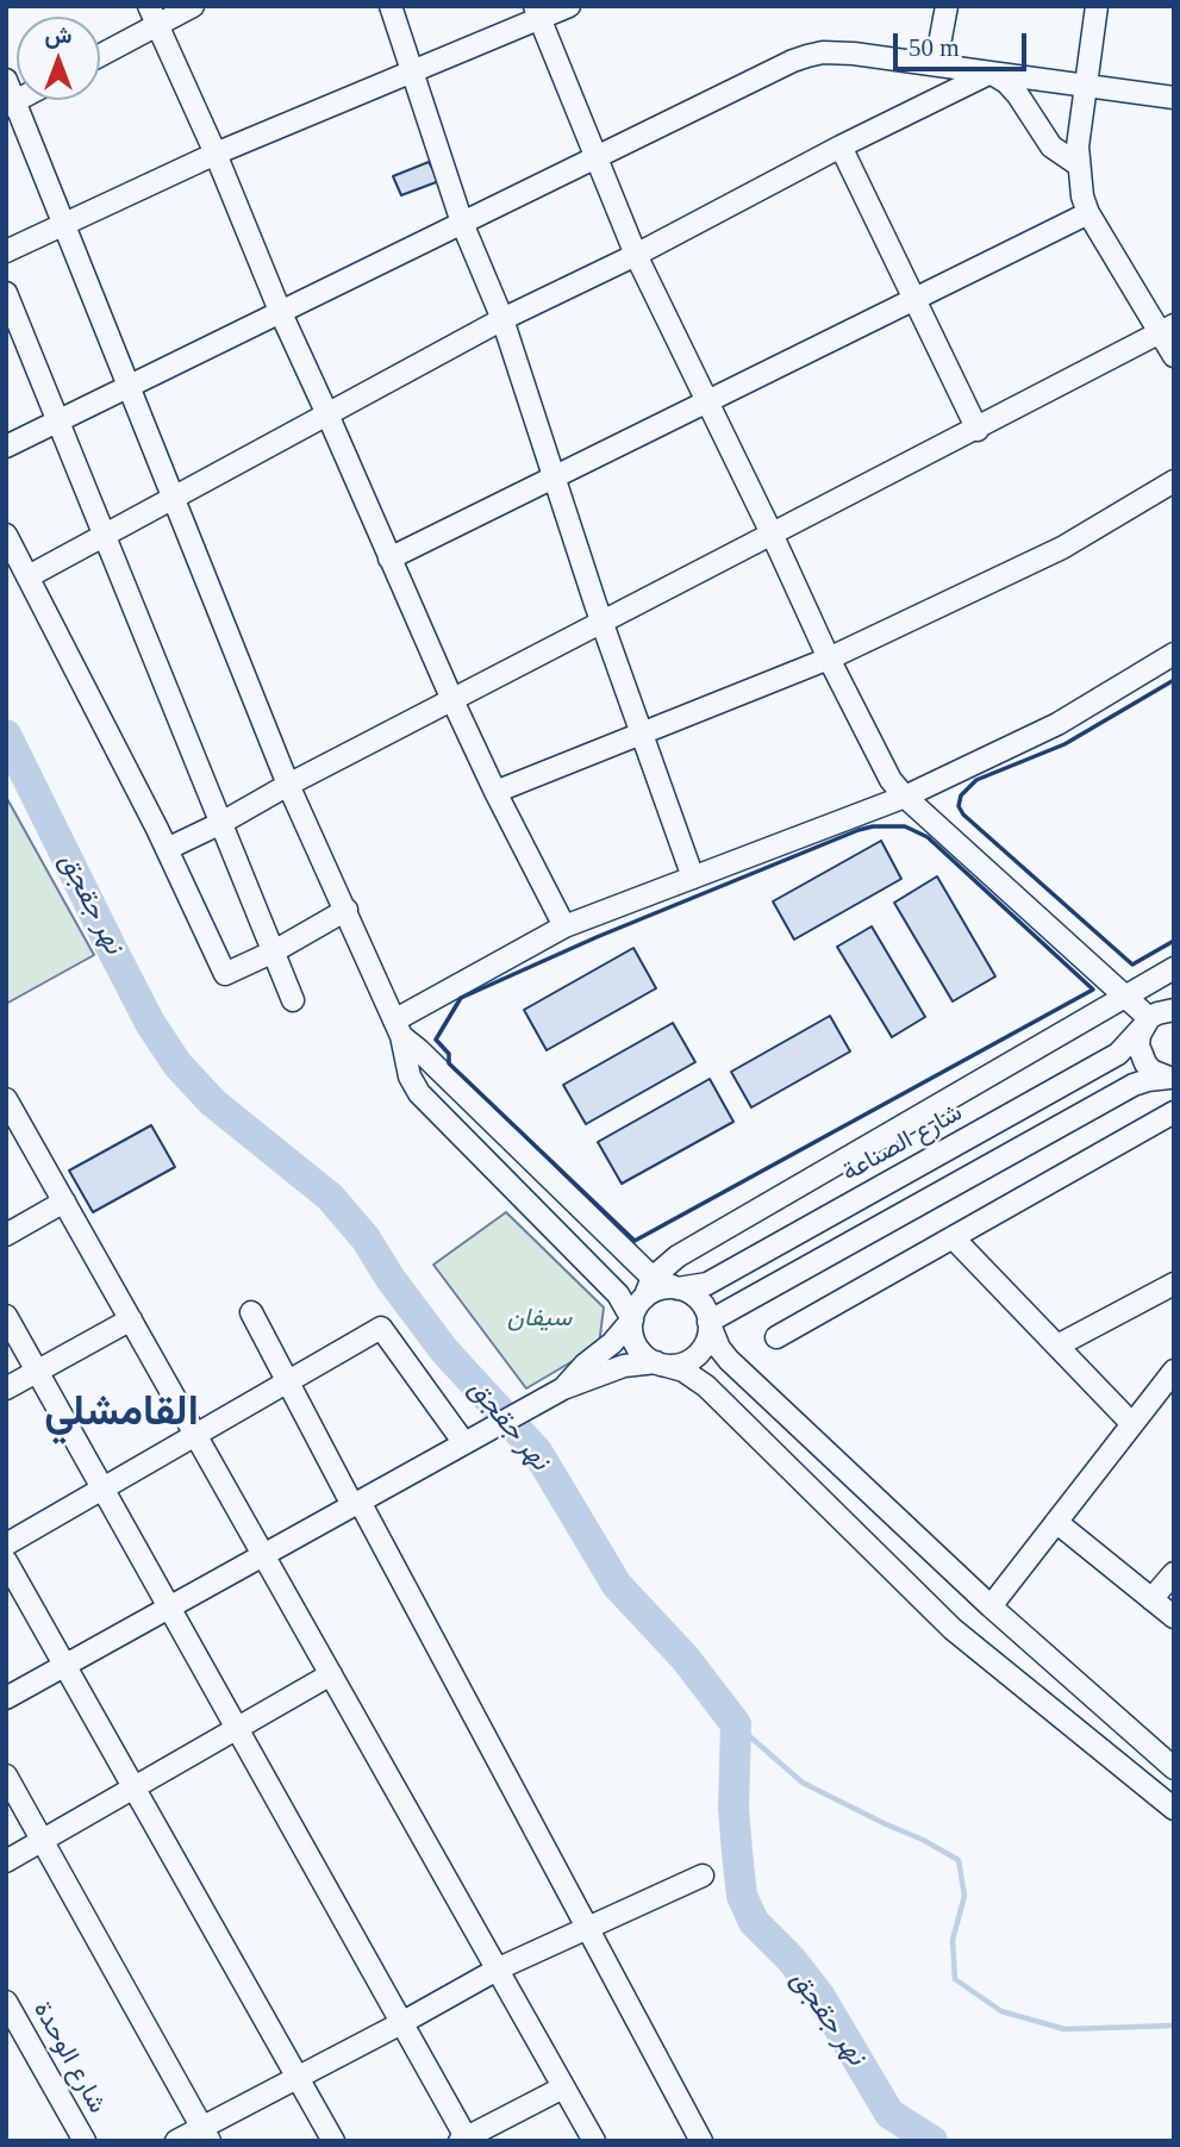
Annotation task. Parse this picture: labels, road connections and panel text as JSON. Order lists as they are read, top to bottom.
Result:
{
  "streets": {
    "street": ["شارع الصناعة", "شارع الوحدة"]
  },
  "districts": ["القامشلي"],
  "water": ["نهر جقجق"],
  "parks": ["سيفان"],
  "scale_bar": "50 m",
  "north": "top"
}
